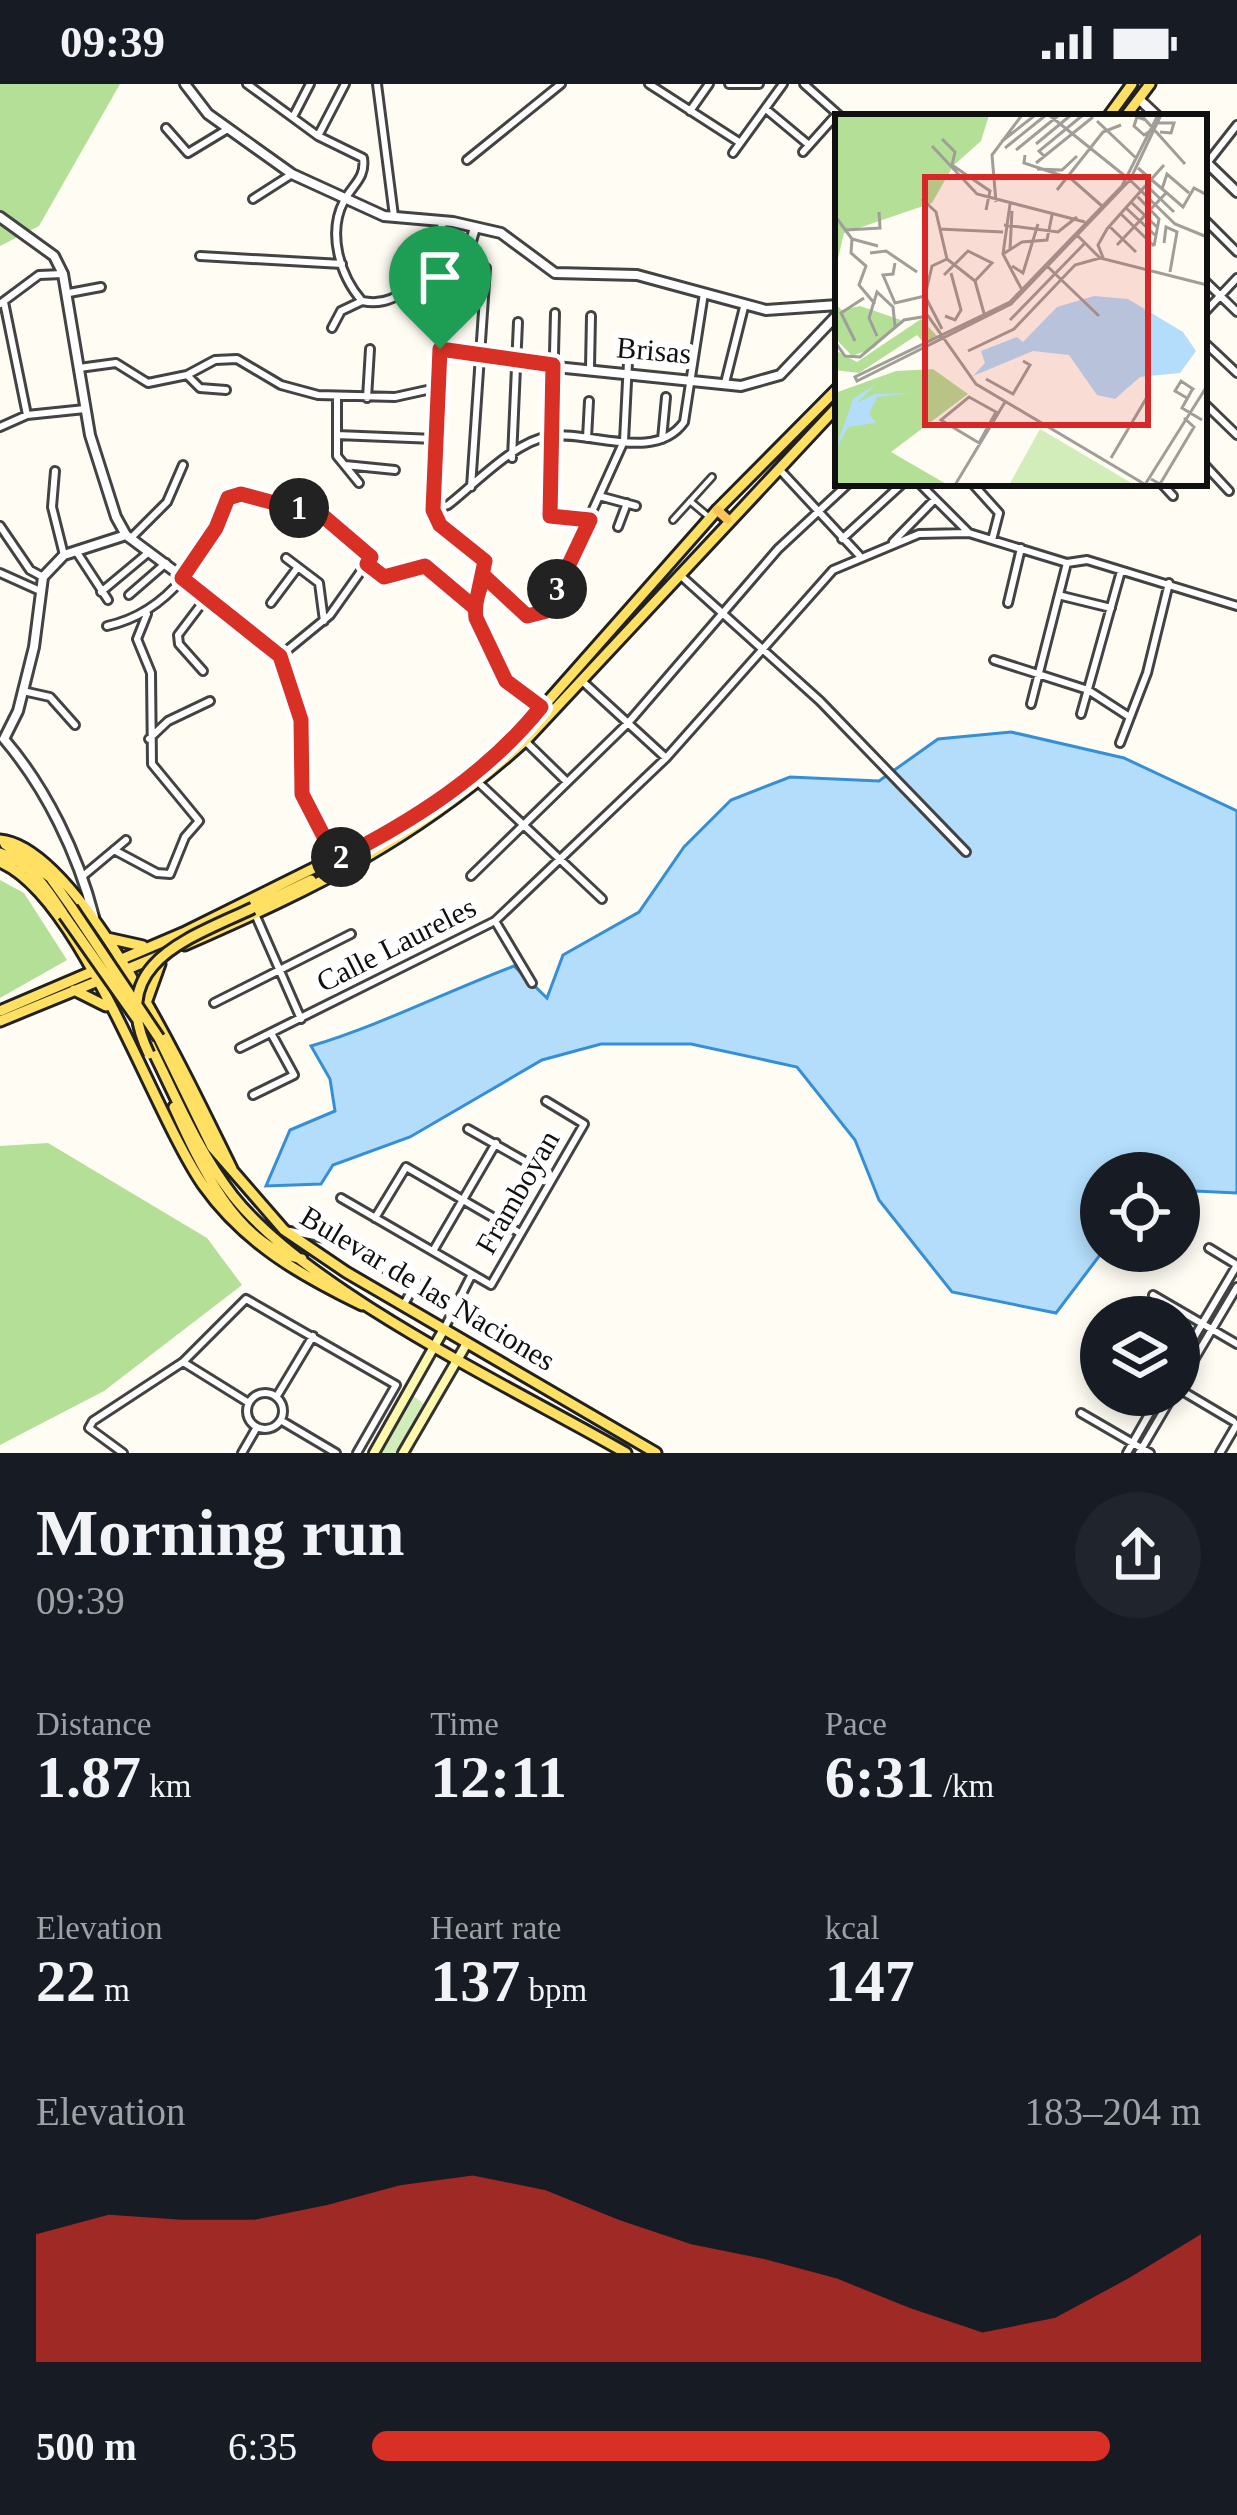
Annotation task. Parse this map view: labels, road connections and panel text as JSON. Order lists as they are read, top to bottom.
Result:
{
  "streets": {
    "main road": ["Bulevar de las Naciones"],
    "street": ["Brisas", "Calle Laureles", "Framboyan"]
  },
  "page": {
    "status": "09:39",
    "pins": ["1", "3", "2"],
    "heading": ["Morning run", "09:39"],
    "stats": [
      ["Distance", "1.87 km"],
      ["Time", "12:11"],
      ["Pace", "6:31 /km"],
      ["Elevation", "22 m"],
      ["Heart rate", "137 bpm"],
      ["kcal", "147"]
    ],
    "chart": ["Elevation", "183–204 m"],
    "list": [
      {
        "name": "500 m",
        "note": "6:35"
      }
    ]
  }
}
